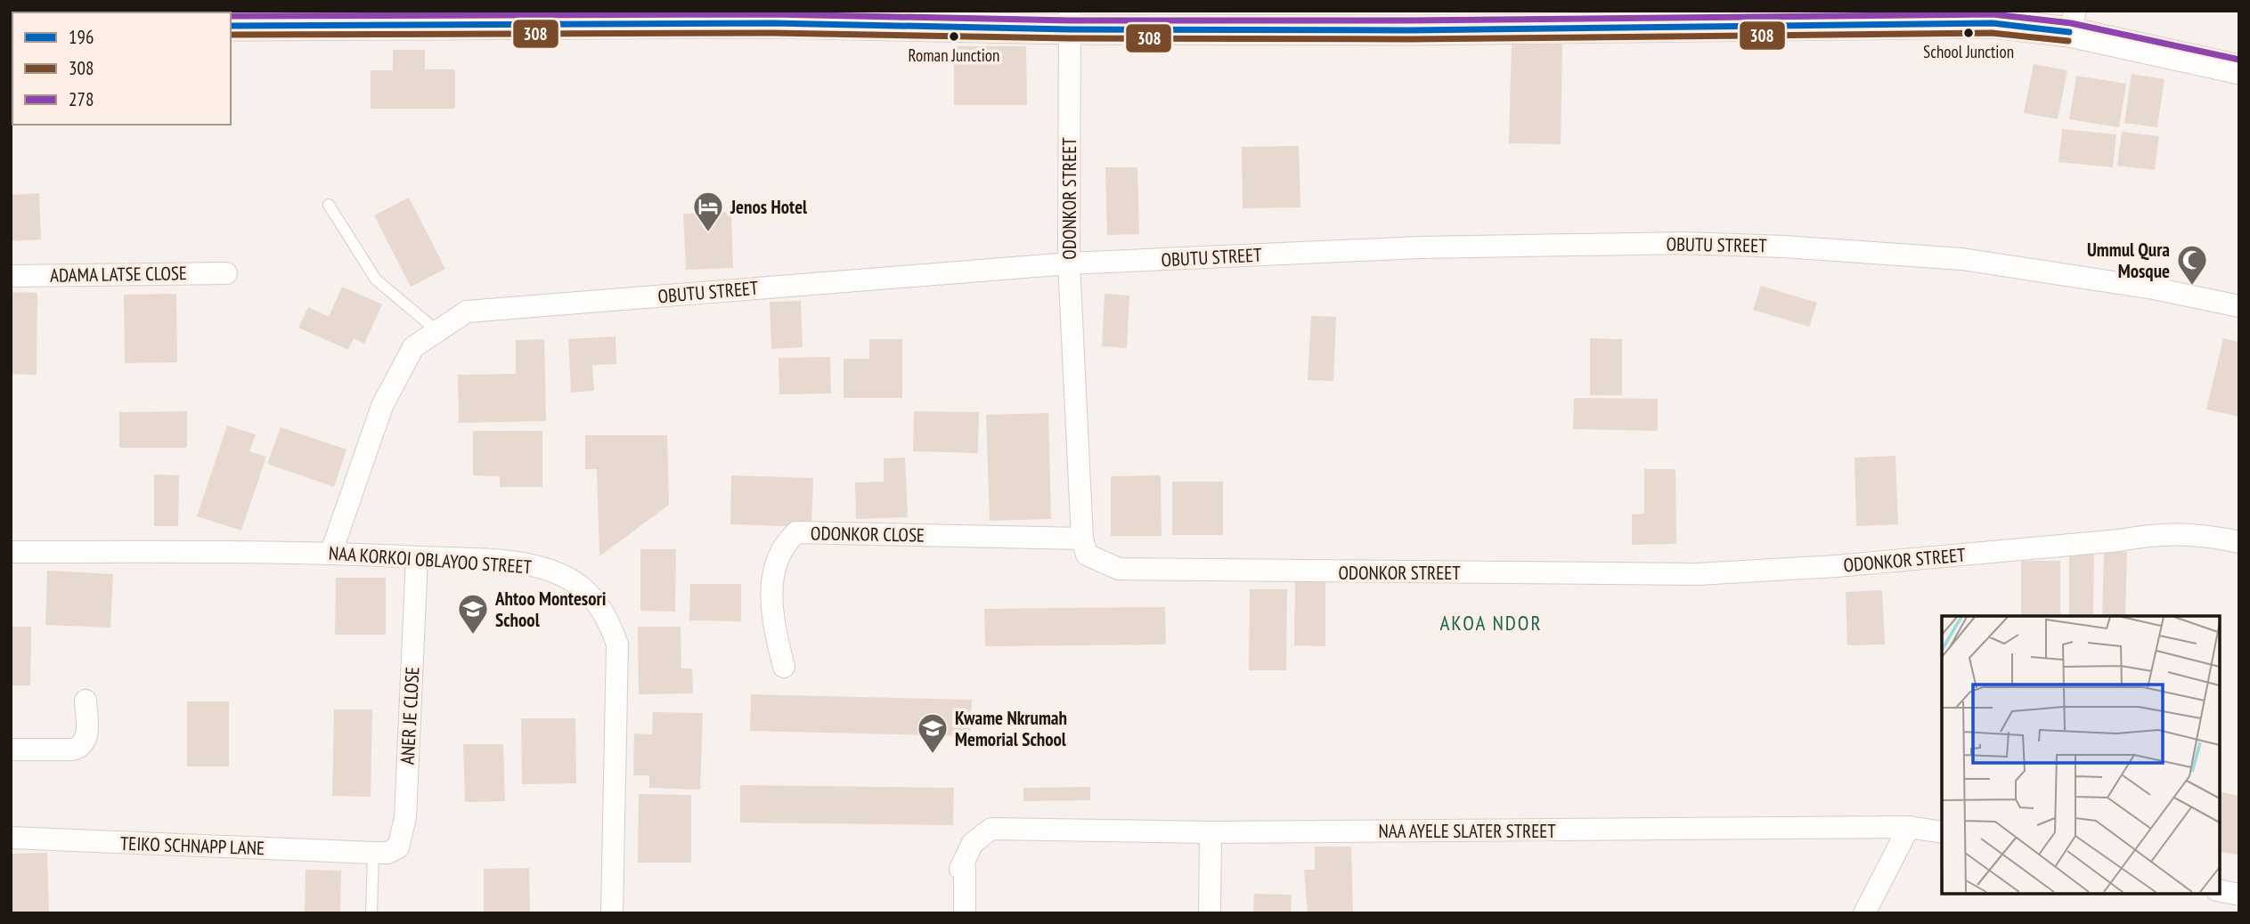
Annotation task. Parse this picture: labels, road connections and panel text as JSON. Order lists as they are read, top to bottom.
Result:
{
  "streets": {
    "street": [
      "ODONKOR STREET",
      "OBUTU STREET",
      "ADAMA LATSE CLOSE",
      "ODONKOR CLOSE",
      "NAA KORKOI OBLAYOO STREET",
      "ANER JE CLOSE",
      "NAA AYELE SLATER STREET",
      "TEIKO SCHNAPP LANE"
    ]
  },
  "crossings": [
    ["ODONKOR STREET", "OBUTU STREET"],
    ["ODONKOR STREET", "ODONKOR CLOSE"],
    ["OBUTU STREET", "NAA KORKOI OBLAYOO STREET"],
    ["NAA KORKOI OBLAYOO STREET", "ANER JE CLOSE"],
    ["ANER JE CLOSE", "TEIKO SCHNAPP LANE"]
  ],
  "districts": ["AKOA NDOR"],
  "places": {
    "other": ["School Junction", "Roman Junction"],
    "hotel": ["Jenos Hotel"],
    "mosque": ["Ummul Qura Mosque"],
    "school or university": ["Ahtoo Montesori School", "Kwame Nkrumah Memorial School"]
  },
  "lines": ["transit line 278", "transit line 196", "transit line 308"],
  "legend": ["196", "308", "278"]
}
